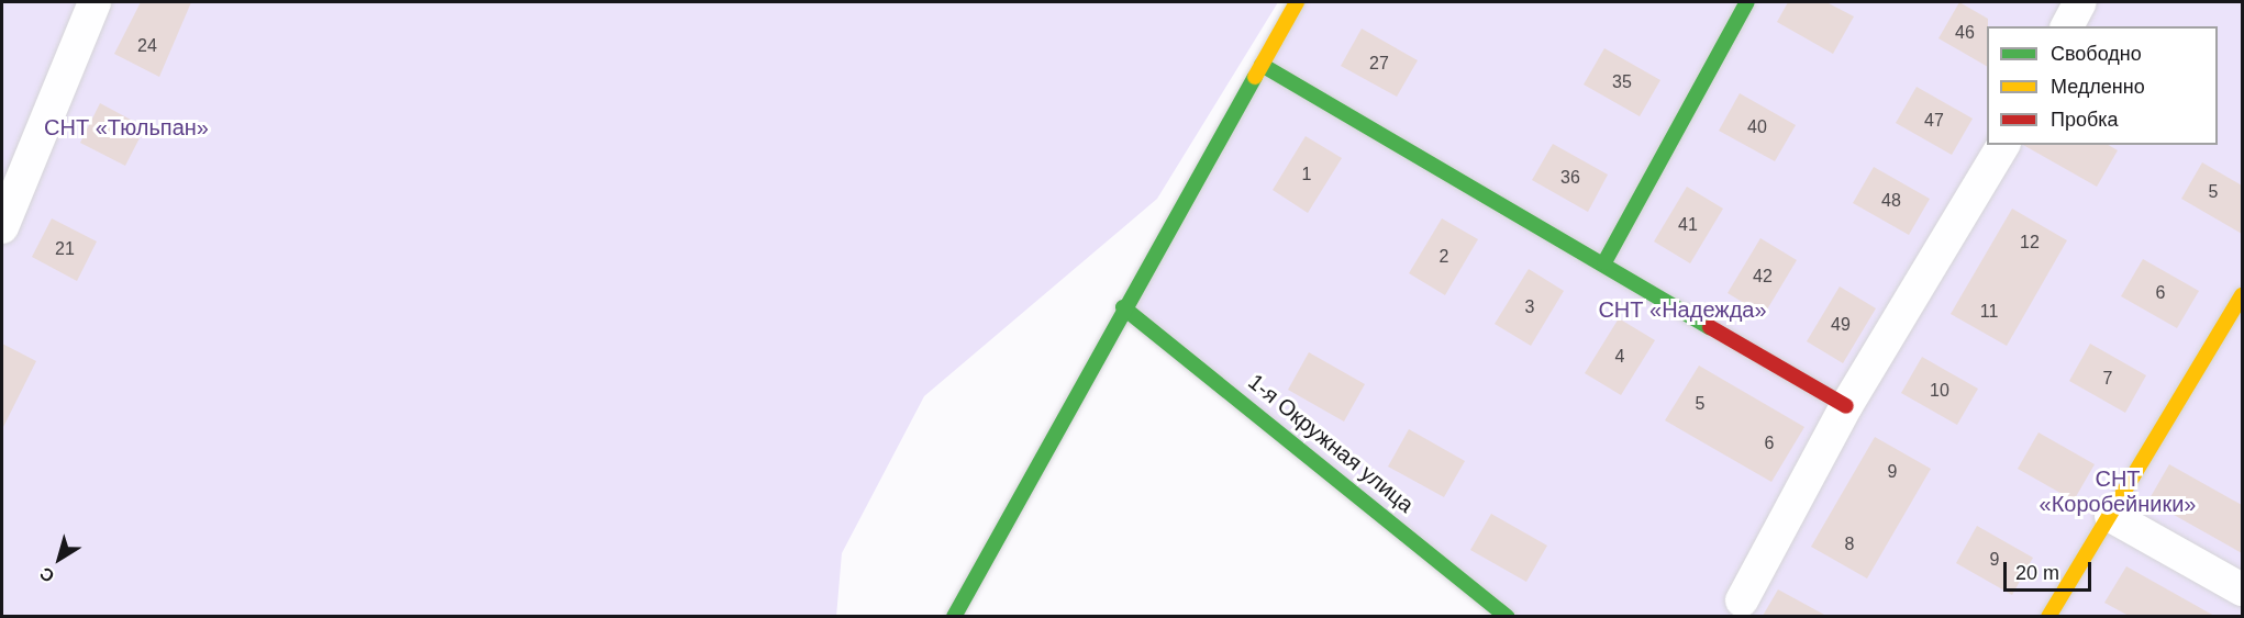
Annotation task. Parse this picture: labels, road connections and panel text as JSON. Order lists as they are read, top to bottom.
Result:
{
  "streets": {
    "street": ["1-я Окружная улица"]
  },
  "parks": ["СНТ «Тюльпан»", "СНТ «Надежда»", "СНТ «Коробейники»"],
  "house_numbers": [
    "46",
    "24",
    "27",
    "35",
    "47",
    "40",
    "1",
    "36",
    "5",
    "48",
    "41",
    "12",
    "21",
    "2",
    "42",
    "6",
    "3",
    "11",
    "49",
    "4",
    "7",
    "10",
    "5",
    "6",
    "9",
    "8",
    "9"
  ],
  "legend": ["Свободно", "Медленно", "Пробка"],
  "scale_bar": "20 m",
  "north": "bottom left"
}
